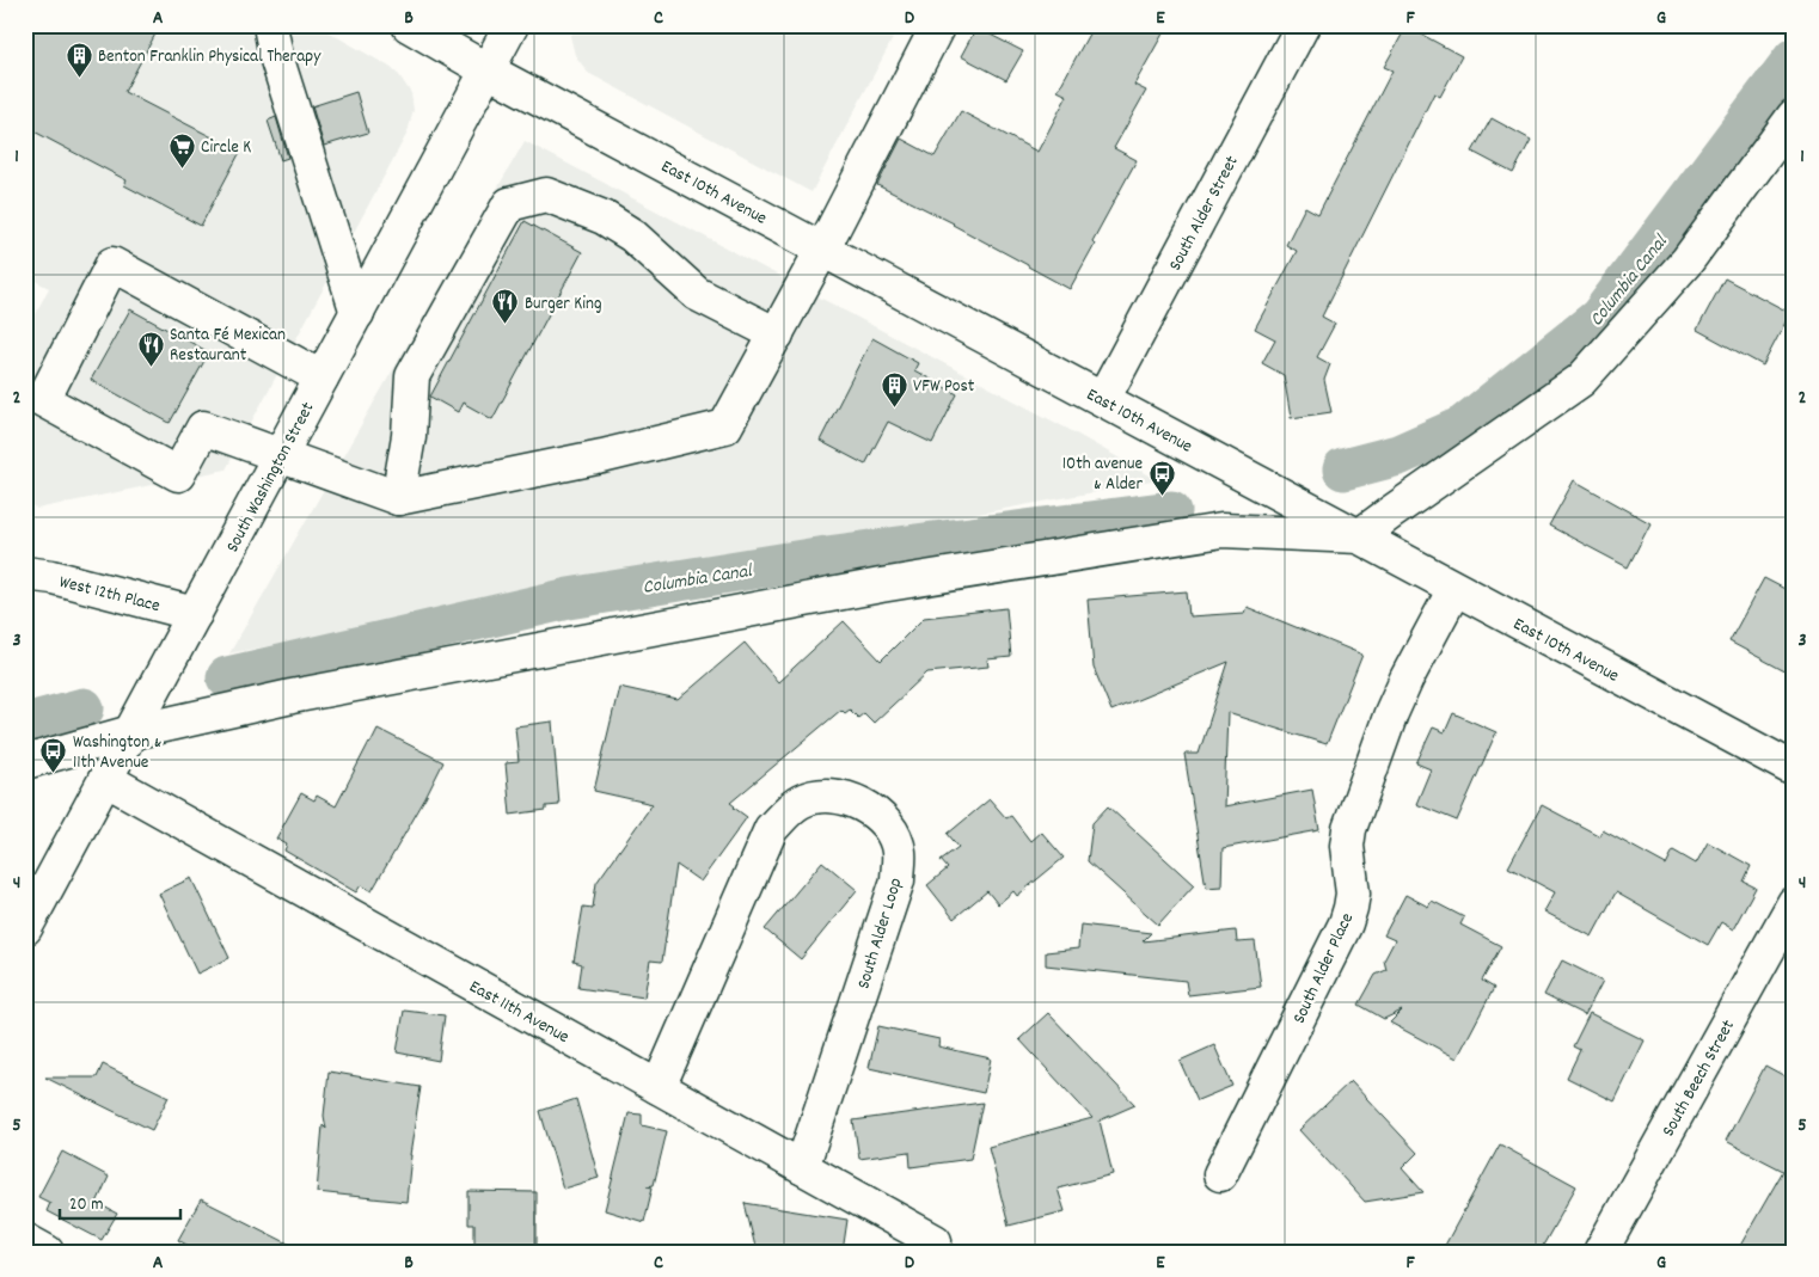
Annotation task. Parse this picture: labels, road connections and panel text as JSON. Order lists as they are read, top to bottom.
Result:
{
  "streets": {
    "main road": [
      "East 10th Avenue",
      "South Alder Street",
      "South Washington Street",
      "West 12th Place",
      "South Alder Loop",
      "South Alder Place",
      "East 11th Avenue",
      "South Beech Street"
    ]
  },
  "crossings": [
    ["East 10th Avenue", "South Alder Street"],
    ["East 10th Avenue", "South Washington Street"],
    ["East 10th Avenue", "South Alder Place"],
    ["South Washington Street", "West 12th Place"],
    ["South Washington Street", "East 11th Avenue"],
    ["South Alder Loop", "East 11th Avenue"]
  ],
  "water": ["Columbia Canal"],
  "places": {
    "building": ["Benton Franklin Physical Therapy", "VFW Post"],
    "supermarket": ["Circle K"],
    "restaurant": ["Burger King", "Santa Fé Mexican Restaurant"],
    "bus stop": ["10th avenue & Alder", "Washington & 11th Avenue"]
  },
  "scale_bar": "20 m",
  "grid": {
    "columns": [
      "A",
      "B",
      "C",
      "D",
      "E",
      "F",
      "G"
    ],
    "rows": [
      "1",
      "2",
      "3",
      "4",
      "5"
    ]
  }
}
